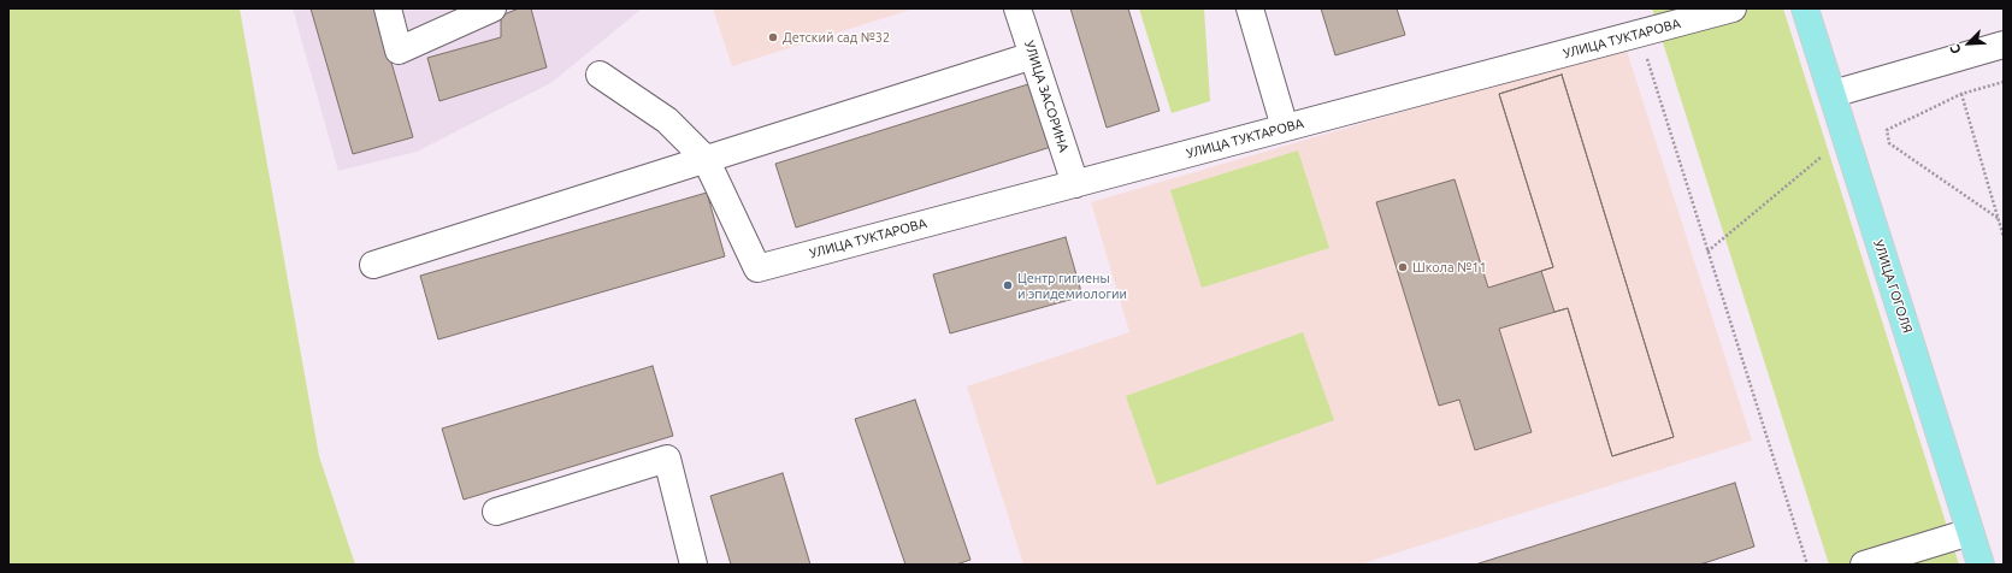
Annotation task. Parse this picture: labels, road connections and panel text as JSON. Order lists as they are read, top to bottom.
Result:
{
  "streets": {
    "main road": ["УЛИЦА ГОГОЛЯ"],
    "street": ["УЛИЦА ТУКТАРОВА", "УЛИЦА ЗАСОРИНА"]
  },
  "crossings": [
    ["УЛИЦА ТУКТАРОВА", "УЛИЦА ЗАСОРИНА"]
  ],
  "places": ["Детский сад №32", "Школа №11", "Центр гигиены и эпидемиологии"],
  "north": "bottom left"
}
